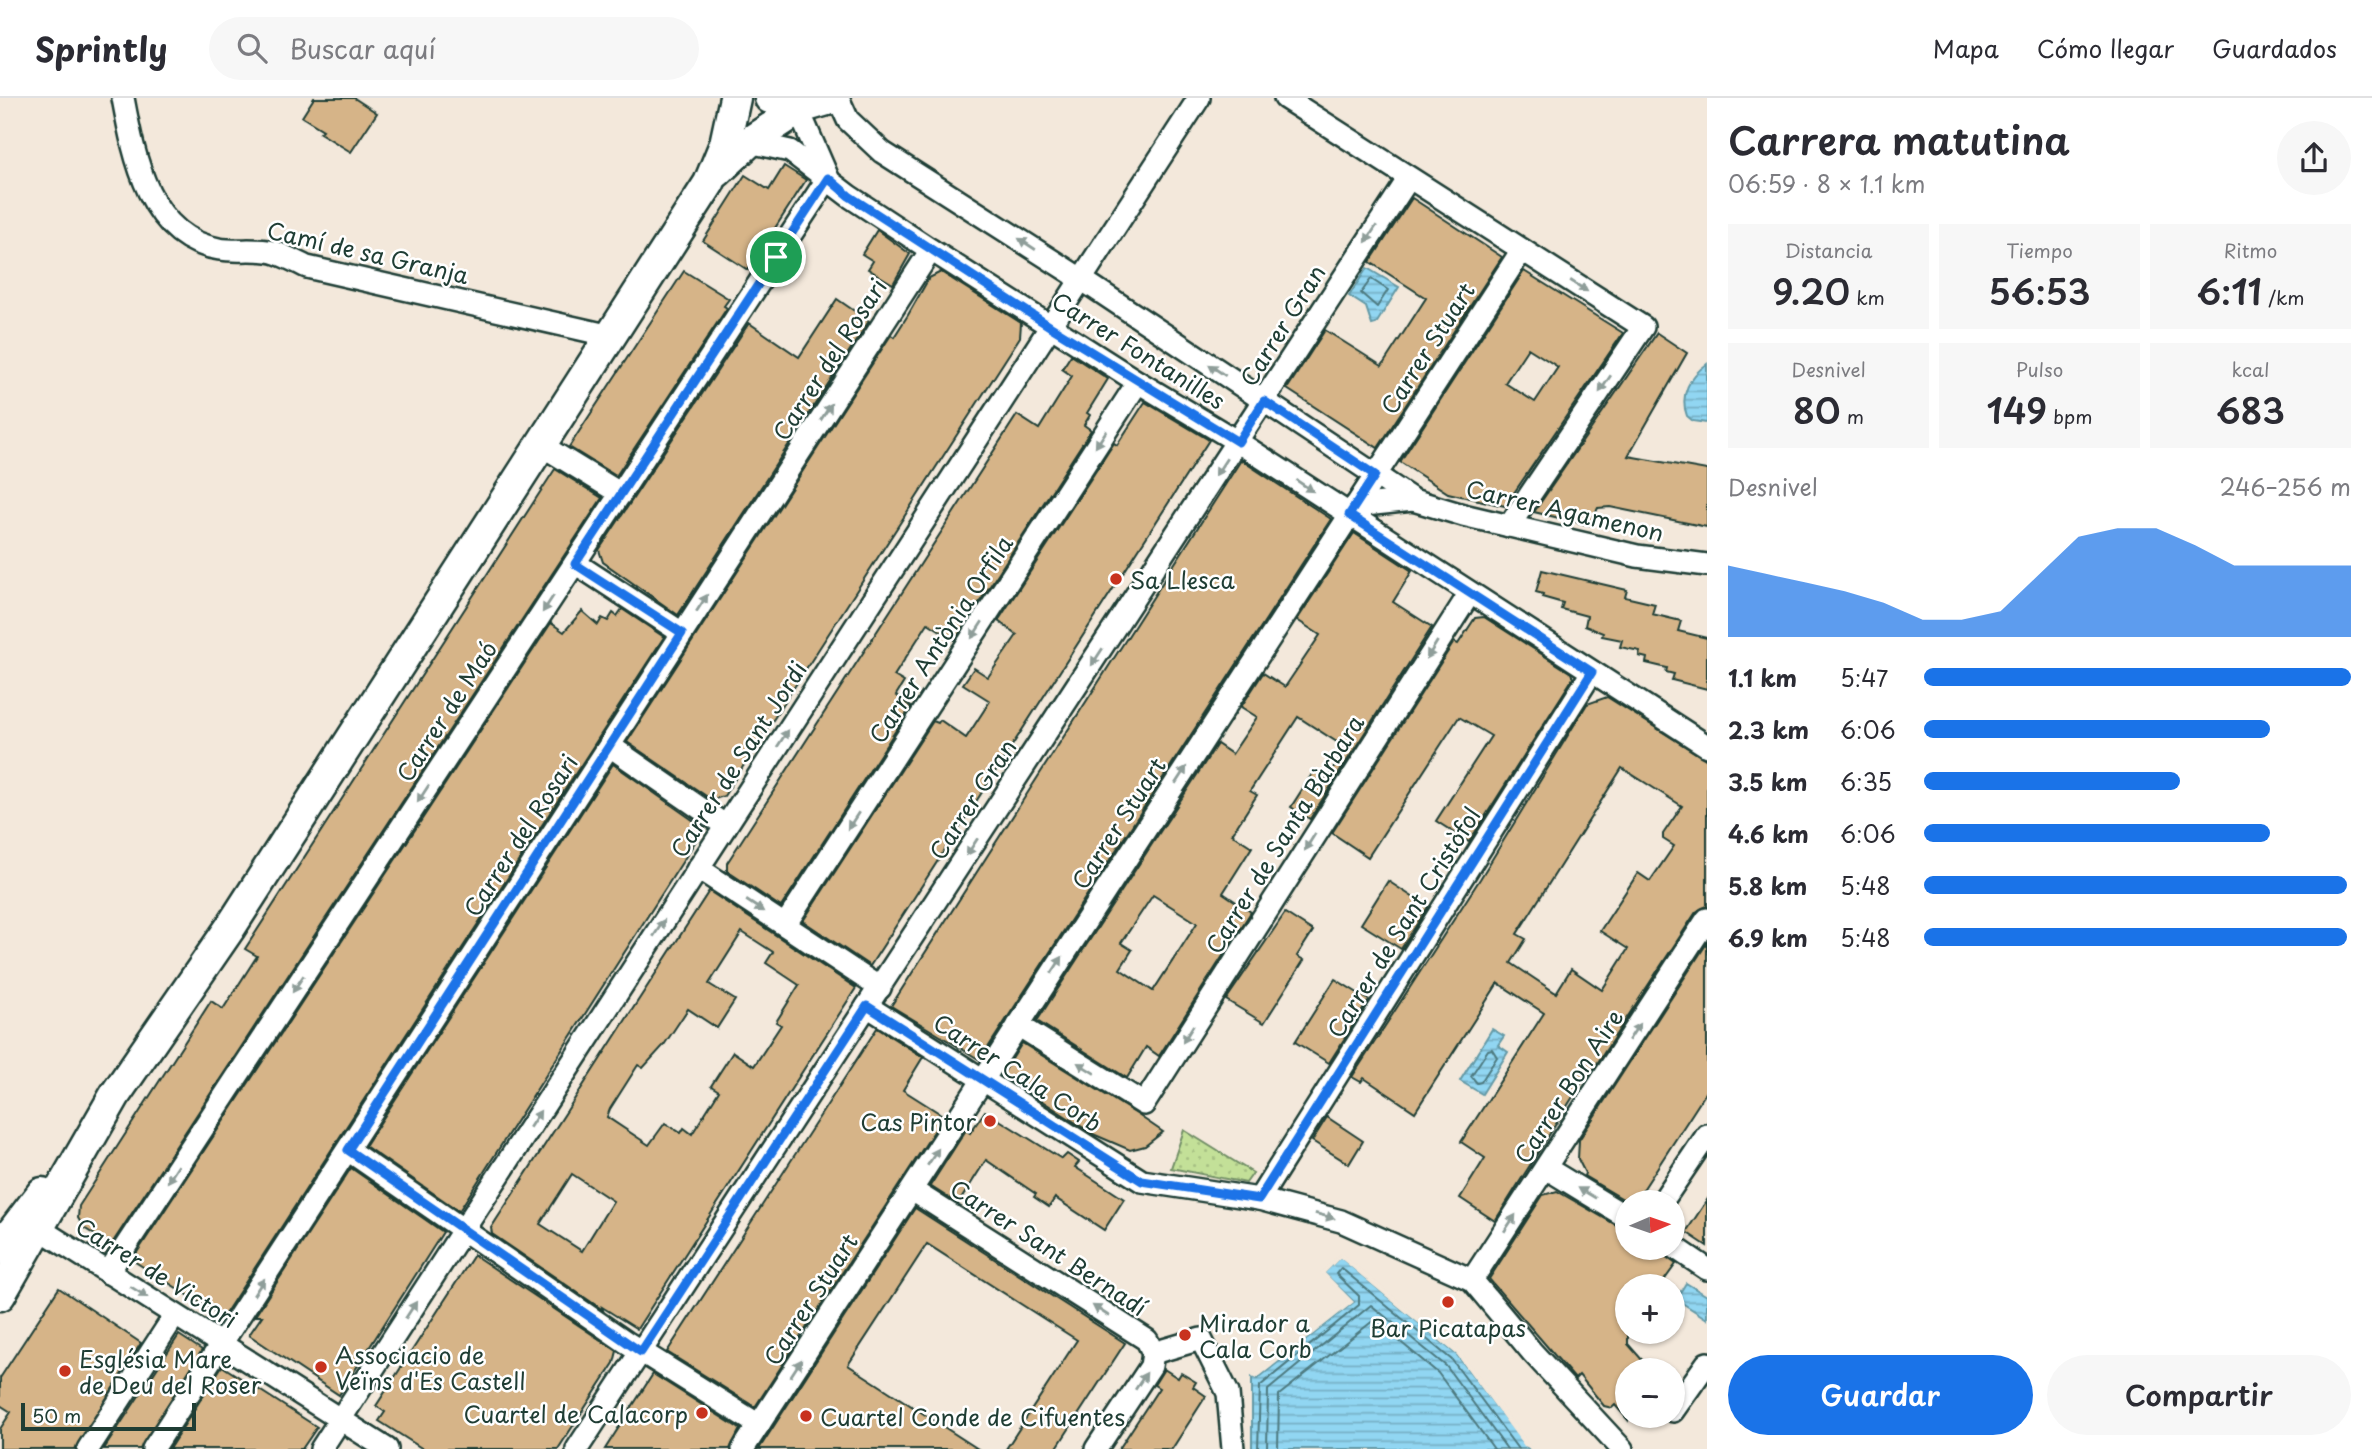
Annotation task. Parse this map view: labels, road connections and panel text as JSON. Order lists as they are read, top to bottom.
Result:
{
  "streets": {
    "street": [
      "Camí de sa Granja",
      "Carrer Gran",
      "Carrer Stuart",
      "Carrer Fontanilles",
      "Carrer del Rosari",
      "Carrer Agamenon",
      "Carrer Antònia Orfila",
      "Carrer de Maó",
      "Carrer de Sant Jordi",
      "Carrer de Santa Bàrbara",
      "Carrer de Sant Cristòfol",
      "Carrer Cala Corb",
      "Carrer Bon Aire",
      "Carrer Sant Bernadí",
      "Carrer de Victori"
    ]
  },
  "crossings": [
    ["Carrer Gran", "Carrer Fontanilles"],
    ["Carrer Gran", "Carrer Cala Corb"],
    ["Carrer Stuart", "Carrer Fontanilles"],
    ["Carrer Stuart", "Carrer Agamenon"],
    ["Carrer Stuart", "Carrer de Santa Bàrbara"],
    ["Carrer Stuart", "Carrer Cala Corb"],
    ["Carrer Stuart", "Carrer Sant Bernadí"],
    ["Carrer Fontanilles", "Carrer del Rosari"],
    ["Carrer Fontanilles", "Carrer Agamenon"],
    ["Carrer Fontanilles", "Carrer Antònia Orfila"],
    ["Carrer Fontanilles", "Carrer de Maó"],
    ["Carrer Fontanilles", "Carrer de Sant Jordi"],
    ["Carrer Fontanilles", "Carrer de Santa Bàrbara"],
    ["Carrer Fontanilles", "Carrer de Sant Cristòfol"],
    ["Carrer del Rosari", "Carrer de Victori"],
    ["Carrer de Maó", "Carrer de Victori"],
    ["Carrer de Sant Jordi", "Carrer de Victori"],
    ["Carrer de Sant Cristòfol", "Carrer Cala Corb"]
  ],
  "one_way": [
    "Carrer Gran",
    "Carrer Stuart",
    "Carrer del Rosari",
    "Carrer Antònia Orfila",
    "Carrer de Maó",
    "Carrer de Sant Jordi",
    "Carrer de Santa Bàrbara",
    "Carrer Bon Aire",
    "Carrer Sant Bernadí"
  ],
  "places": [
    "Sa Llesca",
    "Cas Pintor",
    "Bar Picatapas",
    "Mirador a Cala Corb",
    "Associacio de Veïns d'Es Castell",
    "Església Mare de Deu del Roser",
    "Cuartel de Calacorp",
    "Cuartel Conde de Cifuentes"
  ],
  "scale_bar": "50 m",
  "north": "right",
  "page": {
    "header": "Sprintly",
    "search": "Buscar aquí",
    "nav": ["Mapa", "Cómo llegar", "Guardados"],
    "heading": ["Carrera matutina", "06:59 · 8 × 1.1 km"],
    "stats": [
      ["Distancia", "9.20 km"],
      ["Tiempo", "56:53"],
      ["Ritmo", "6:11 /km"],
      ["Desnivel", "80 m"],
      ["Pulso", "149 bpm"],
      ["kcal", "683"]
    ],
    "chart": ["Desnivel", "246–256 m"],
    "list": [
      {
        "name": "1.1 km",
        "note": "5:47"
      },
      {
        "name": "2.3 km",
        "note": "6:06"
      },
      {
        "name": "3.5 km",
        "note": "6:35"
      },
      {
        "name": "4.6 km",
        "note": "6:06"
      },
      {
        "name": "5.8 km",
        "note": "5:48"
      },
      {
        "name": "6.9 km",
        "note": "5:48"
      }
    ],
    "map_buttons": ["+", "−"],
    "buttons": ["Guardar", "Compartir"],
    "scale": "50 m"
  }
}
